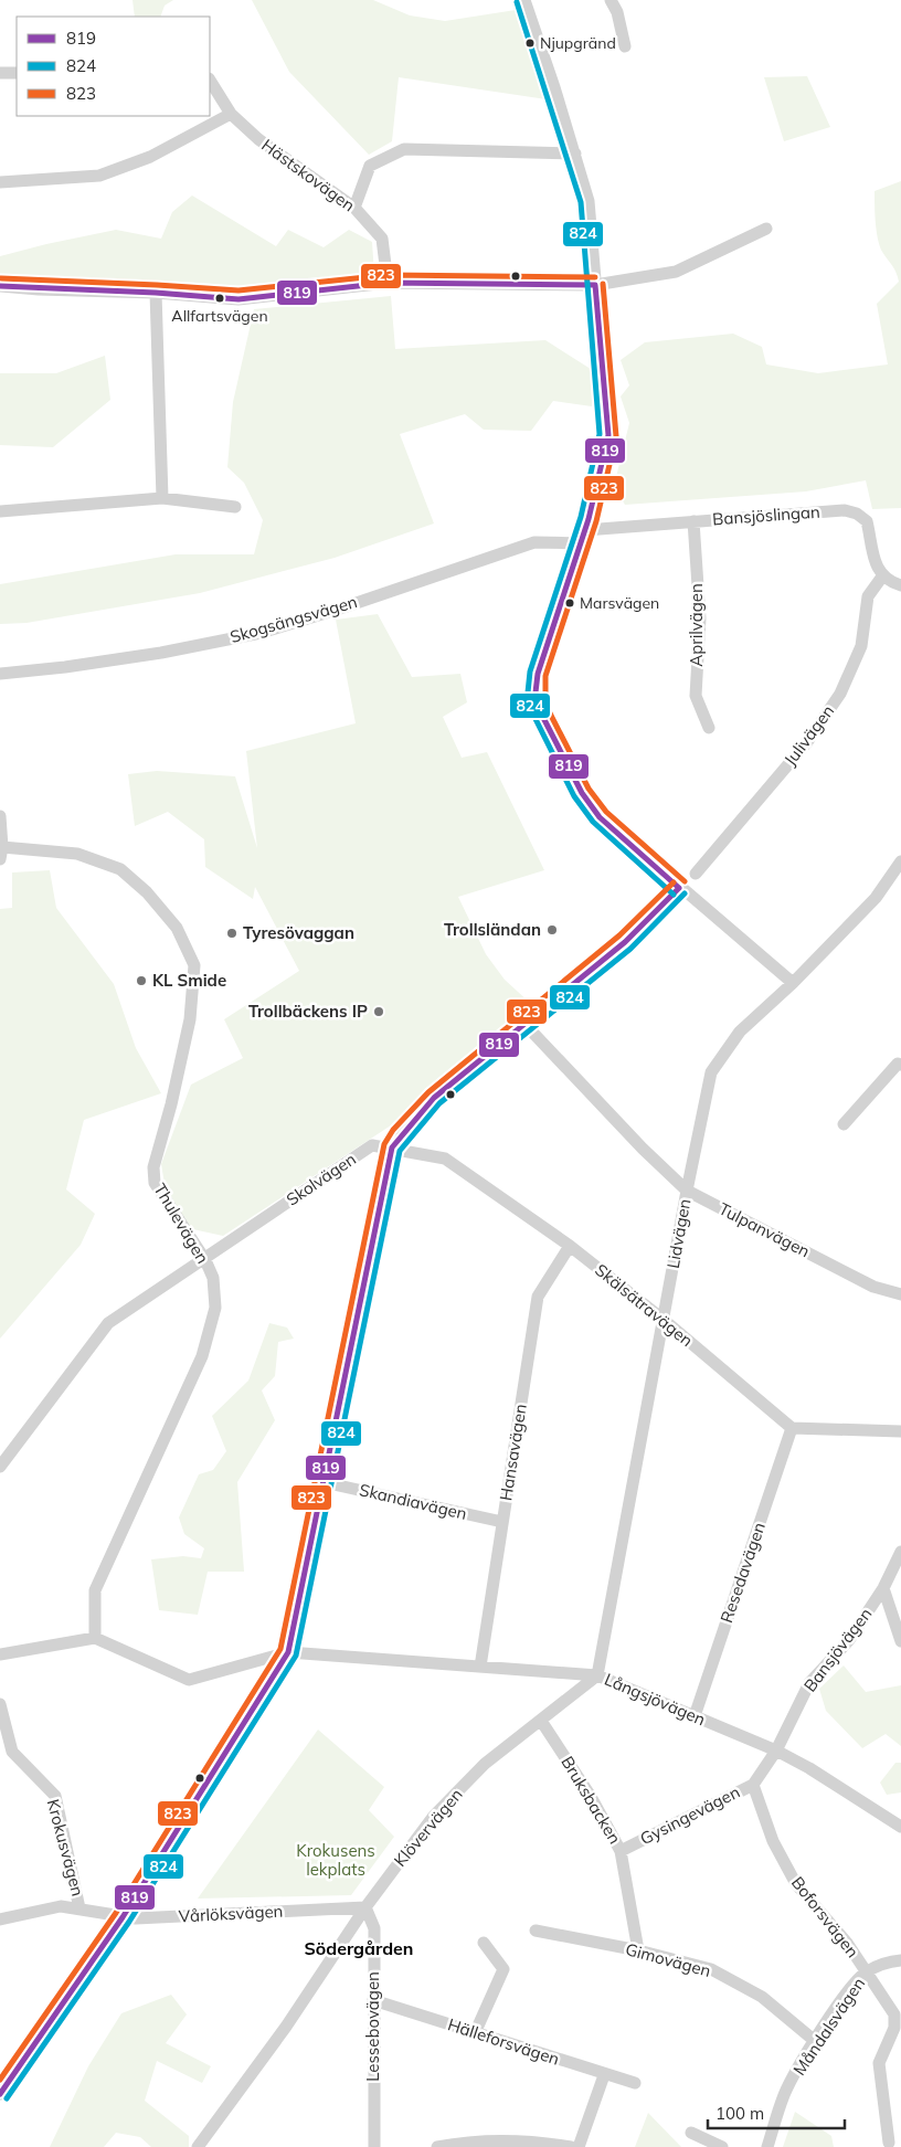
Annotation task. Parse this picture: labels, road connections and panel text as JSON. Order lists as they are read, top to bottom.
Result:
{
  "streets": {
    "street": [
      "Hästskovägen",
      "Bansjöslingan",
      "Skogsängsvägen",
      "Aprilvägen",
      "Julivägen",
      "Skolvägen",
      "Thulevägen",
      "Tulpanvägen",
      "Lidvägen",
      "Skälsätravägen",
      "Hansavägen",
      "Skandiavägen",
      "Resedavägen",
      "Bansjövägen",
      "Långsjövägen",
      "Bruksbacken",
      "Gysingevägen",
      "Klövervägen",
      "Krokusvägen",
      "Vårlöksvägen",
      "Boforsvägen",
      "Gimovägen",
      "Lessebovägen",
      "Måndalsvägen",
      "Hälleforsvägen"
    ]
  },
  "crossings": [
    ["Bansjöslingan", "Aprilvägen"],
    ["Bansjöslingan", "Julivägen"],
    ["Skolvägen", "Thulevägen"],
    ["Skolvägen", "Skälsätravägen"],
    ["Thulevägen", "Långsjövägen"],
    ["Tulpanvägen", "Lidvägen"],
    ["Lidvägen", "Skälsätravägen"],
    ["Lidvägen", "Långsjövägen"],
    ["Lidvägen", "Klövervägen"],
    ["Skälsätravägen", "Hansavägen"],
    ["Skälsätravägen", "Resedavägen"],
    ["Hansavägen", "Skandiavägen"],
    ["Hansavägen", "Långsjövägen"],
    ["Resedavägen", "Långsjövägen"],
    ["Bansjövägen", "Långsjövägen"],
    ["Bansjövägen", "Gysingevägen"],
    ["Långsjövägen", "Gysingevägen"],
    ["Långsjövägen", "Klövervägen"],
    ["Bruksbacken", "Gysingevägen"],
    ["Bruksbacken", "Klövervägen"],
    ["Bruksbacken", "Gimovägen"],
    ["Gysingevägen", "Boforsvägen"],
    ["Klövervägen", "Vårlöksvägen"],
    ["Klövervägen", "Lessebovägen"],
    ["Krokusvägen", "Vårlöksvägen"],
    ["Vårlöksvägen", "Lessebovägen"],
    ["Boforsvägen", "Måndalsvägen"],
    ["Gimovägen", "Måndalsvägen"],
    ["Lessebovägen", "Hälleforsvägen"]
  ],
  "districts": ["Södergården"],
  "parks": ["Krokusens lekplats"],
  "places": [
    "Njupgränd",
    "Allfartsvägen",
    "Marsvägen",
    "Trollsländan",
    "Tyresövaggan",
    "KL Smide",
    "Trollbäckens IP"
  ],
  "lines": ["transit line 824", "transit line 823", "transit line 819"],
  "legend": ["819", "824", "823"],
  "scale_bar": "100 m"
}
